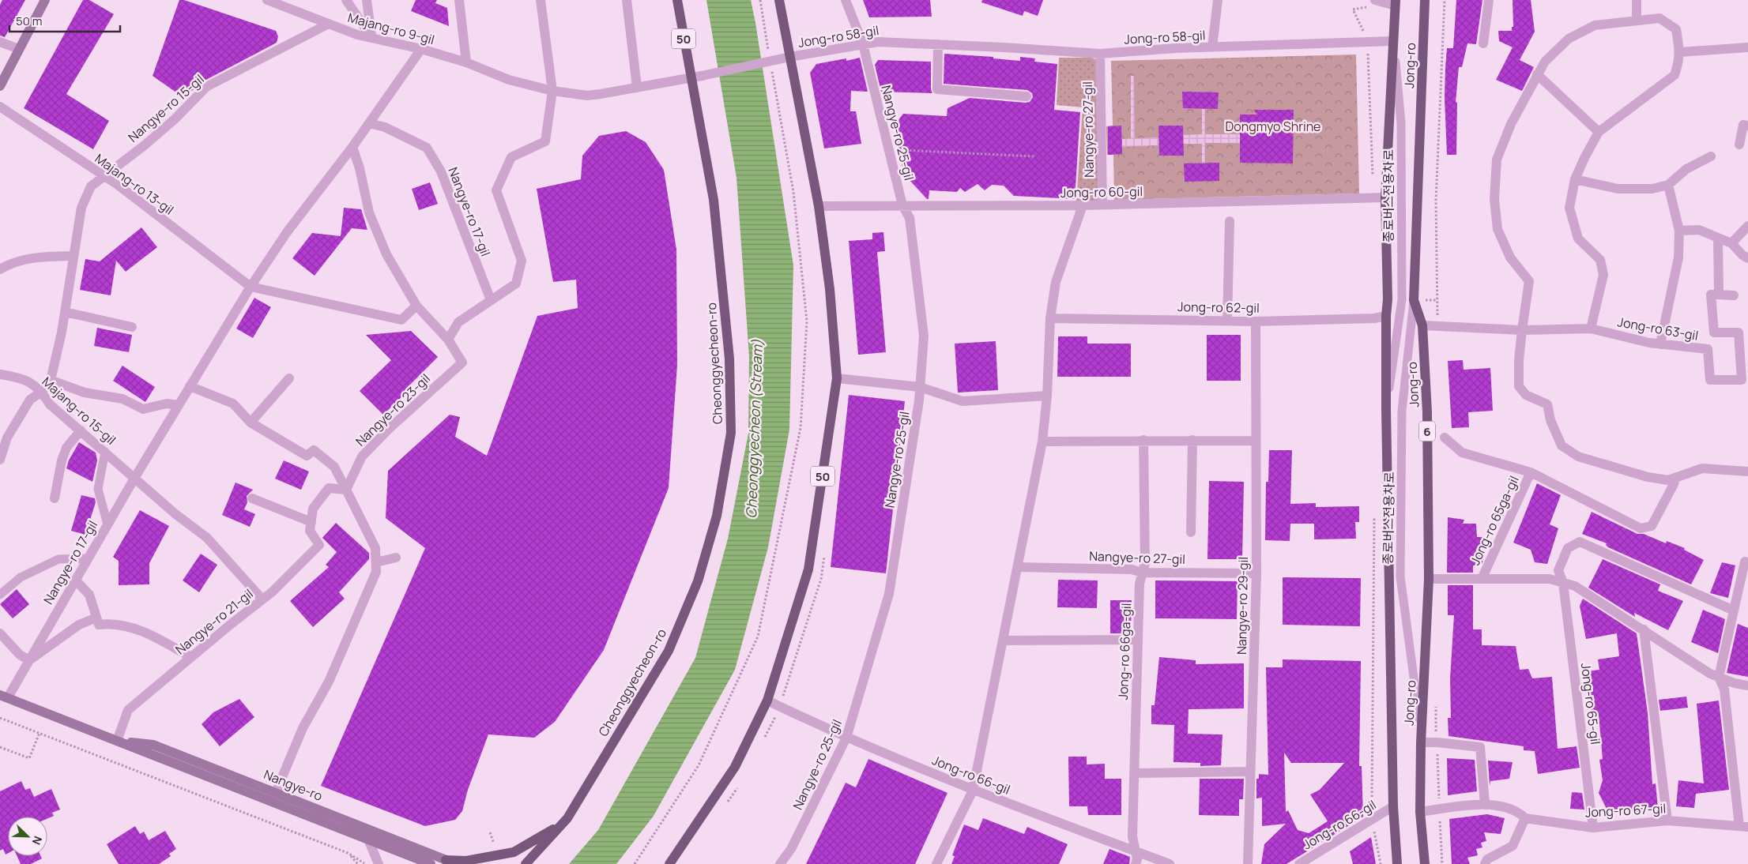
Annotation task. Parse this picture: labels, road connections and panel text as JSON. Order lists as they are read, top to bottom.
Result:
{
  "streets": {
    "main road": [
      "50",
      "Jong-ro",
      "Cheonggyecheon-ro",
      "6",
      "Nangye-ro"
    ],
    "street": [
      "Majang-ro 9-gil",
      "Jong-ro 58-gil",
      "Nangye-ro 15-gil",
      "Nangye-ro 27-gil",
      "Nangye-ro 25-gil",
      "Majang-ro 13-gil",
      "Jong-ro 60-gil",
      "Nangye-ro 17-gil",
      "Jong-ro 62-gil",
      "Jong-ro 63-gil",
      "Nangye-ro 23-gil",
      "Majang-ro 15-gil",
      "Jong-ro 65ga-gil",
      "Nangye-ro 29-gil",
      "Nangye-ro 21-gil",
      "Jong-ro 66ga-gil",
      "Jong-ro 65-gil",
      "Jong-ro 66-gil",
      "Jong-ro 67-gil"
    ],
    "lane": ["종로버스전용차로"]
  },
  "crossings": [
    ["Majang-ro 9-gil", "Nangye-ro 15-gil"],
    ["Majang-ro 9-gil", "Nangye-ro 17-gil"],
    ["Majang-ro 9-gil", "Cheonggyecheon-ro"],
    ["Jong-ro 58-gil", "50"],
    ["Jong-ro 58-gil", "Jong-ro"],
    ["Jong-ro 58-gil", "Nangye-ro 27-gil"],
    ["Jong-ro 58-gil", "Nangye-ro 25-gil"],
    ["50", "Jong-ro 60-gil"],
    ["50", "Jong-ro 66-gil"],
    ["Jong-ro", "Jong-ro 60-gil"],
    ["Jong-ro", "종로버스전용차로"],
    ["Jong-ro", "Jong-ro 62-gil"],
    ["Jong-ro", "Jong-ro 63-gil"],
    ["Jong-ro", "Jong-ro 66-gil"],
    ["Jong-ro", "Jong-ro 67-gil"],
    ["Nangye-ro 15-gil", "Majang-ro 13-gil"],
    ["Nangye-ro 15-gil", "Majang-ro 15-gil"],
    ["Nangye-ro 27-gil", "Jong-ro 60-gil"],
    ["Nangye-ro 27-gil", "Nangye-ro 29-gil"],
    ["Nangye-ro 27-gil", "Jong-ro 66ga-gil"],
    ["Nangye-ro 25-gil", "Jong-ro 60-gil"],
    ["Nangye-ro 25-gil", "Jong-ro 66-gil"],
    ["Majang-ro 13-gil", "Nangye-ro 17-gil"],
    ["Nangye-ro 17-gil", "Majang-ro 15-gil"],
    ["Nangye-ro 17-gil", "Nangye-ro"],
    ["Jong-ro 62-gil", "Nangye-ro 29-gil"],
    ["Nangye-ro 21-gil", "Nangye-ro"],
    ["Jong-ro 66ga-gil", "Jong-ro 66-gil"],
    ["Jong-ro 65-gil", "Jong-ro 67-gil"]
  ],
  "water": ["Cheonggyecheon (Stream)"],
  "parks": ["Dongmyo Shrine"],
  "scale_bar": "50 m",
  "north": "bottom right"
}
